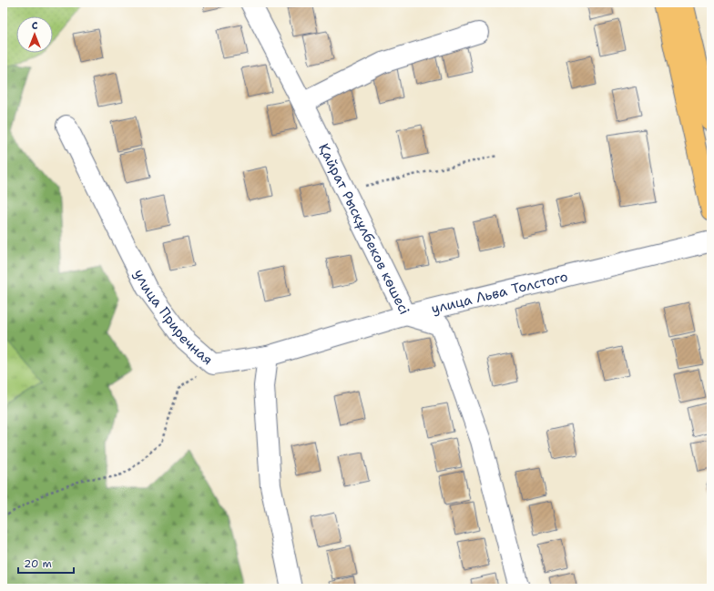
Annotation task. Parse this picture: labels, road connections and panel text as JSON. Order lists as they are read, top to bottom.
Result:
{
  "streets": {
    "street": ["Қайрат Рысқұлбеков көшесі", "улица Льва Толстого", "улица Приречная"]
  },
  "crossings": [
    ["Қайрат Рысқұлбеков көшесі", "улица Льва Толстого"],
    ["улица Льва Толстого", "улица Приречная"]
  ],
  "scale_bar": "20 m",
  "north": "top"
}
